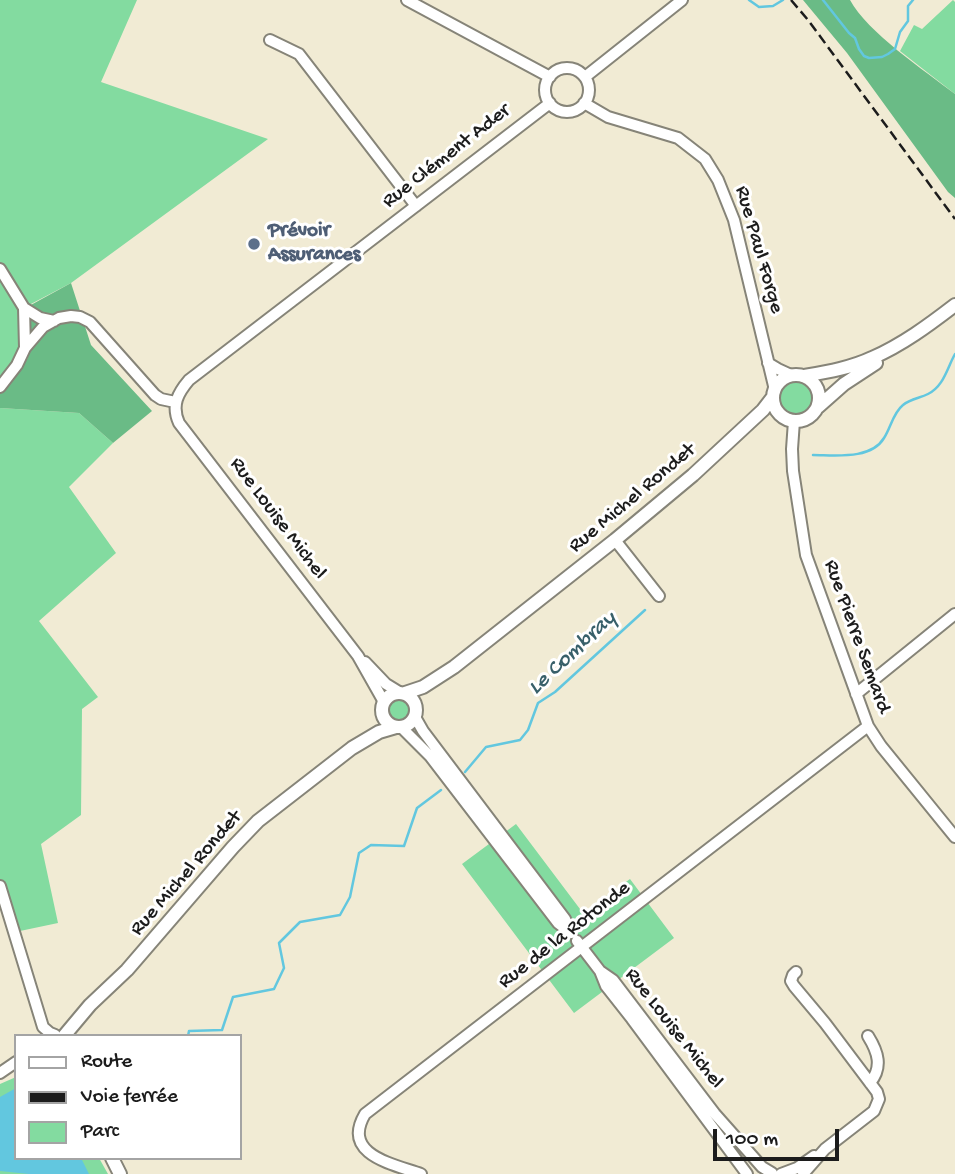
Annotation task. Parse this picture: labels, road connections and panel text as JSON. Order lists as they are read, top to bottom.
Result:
{
  "streets": {
    "street": [
      "Rue Clément Ader",
      "Rue Paul Forge",
      "Rue Michel Rondet",
      "Rue Louise Michel",
      "Rue Pierre Semard",
      "Rue de la Rotonde"
    ]
  },
  "crossings": [
    ["Rue Clément Ader", "Rue Paul Forge"],
    ["Rue Clément Ader", "Rue Louise Michel"],
    ["Rue Paul Forge", "Rue Michel Rondet"],
    ["Rue Paul Forge", "Rue Pierre Semard"],
    ["Rue Michel Rondet", "Rue Louise Michel"],
    ["Rue Michel Rondet", "Rue Pierre Semard"],
    ["Rue Louise Michel", "Rue de la Rotonde"],
    ["Rue Pierre Semard", "Rue de la Rotonde"]
  ],
  "water": ["Le Combray"],
  "places": ["Prévoir Assurances"],
  "legend": ["Route", "Voie ferrée", "Parc"],
  "scale_bar": "100 m"
}
